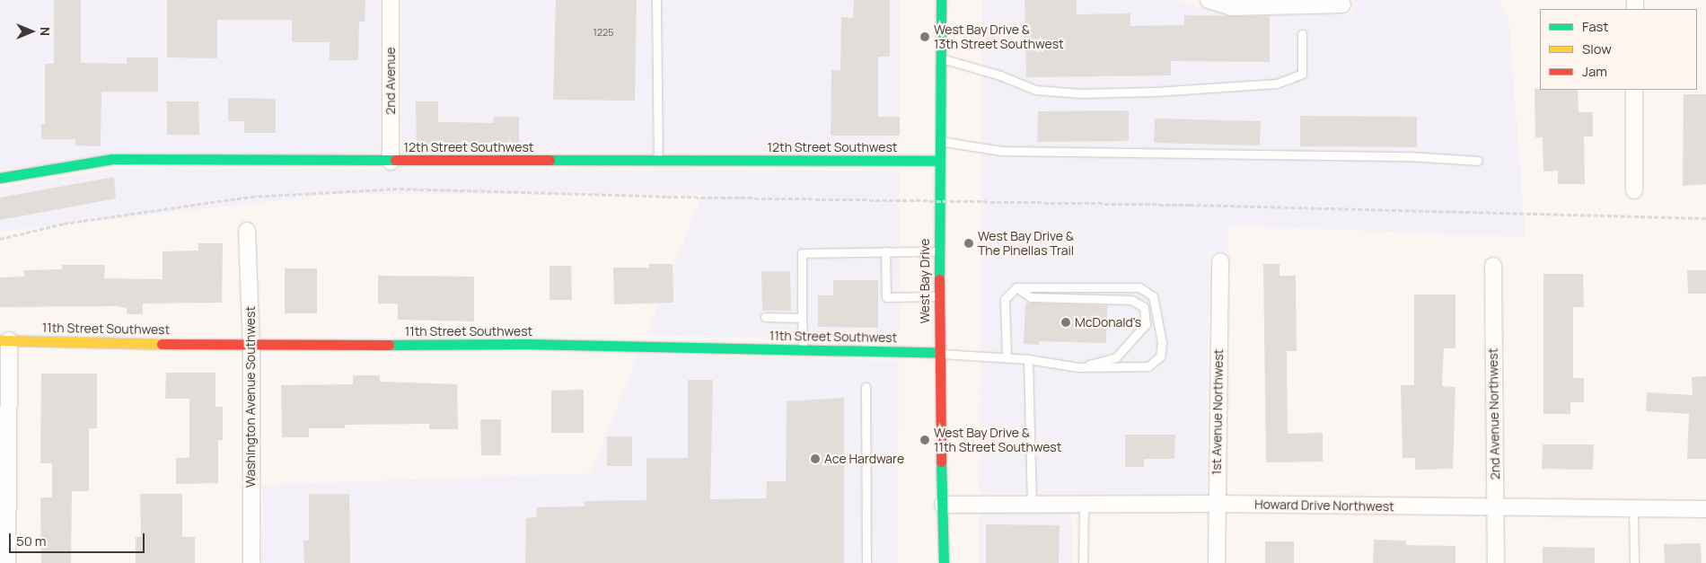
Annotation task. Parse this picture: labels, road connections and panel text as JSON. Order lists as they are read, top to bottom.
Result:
{
  "streets": {
    "street": [
      "2nd Avenue",
      "12th Street Southwest",
      "West Bay Drive",
      "11th Street Southwest",
      "Washington Avenue Southwest",
      "1st Avenue Northwest",
      "2nd Avenue Northwest",
      "Howard Drive Northwest"
    ]
  },
  "crossings": [
    ["2nd Avenue", "12th Street Southwest"],
    ["12th Street Southwest", "West Bay Drive"],
    ["West Bay Drive", "11th Street Southwest"],
    ["West Bay Drive", "Howard Drive Northwest"],
    ["11th Street Southwest", "Washington Avenue Southwest"],
    ["1st Avenue Northwest", "Howard Drive Northwest"],
    ["2nd Avenue Northwest", "Howard Drive Northwest"]
  ],
  "places": [
    "West Bay Drive & 13th Street Southwest",
    "West Bay Drive & The Pinellas Trail",
    "McDonald's",
    "West Bay Drive & 11th Street Southwest",
    "Ace Hardware"
  ],
  "house_numbers": ["1225"],
  "legend": ["Fast", "Slow", "Jam"],
  "scale_bar": "50 m",
  "north": "right"
}
